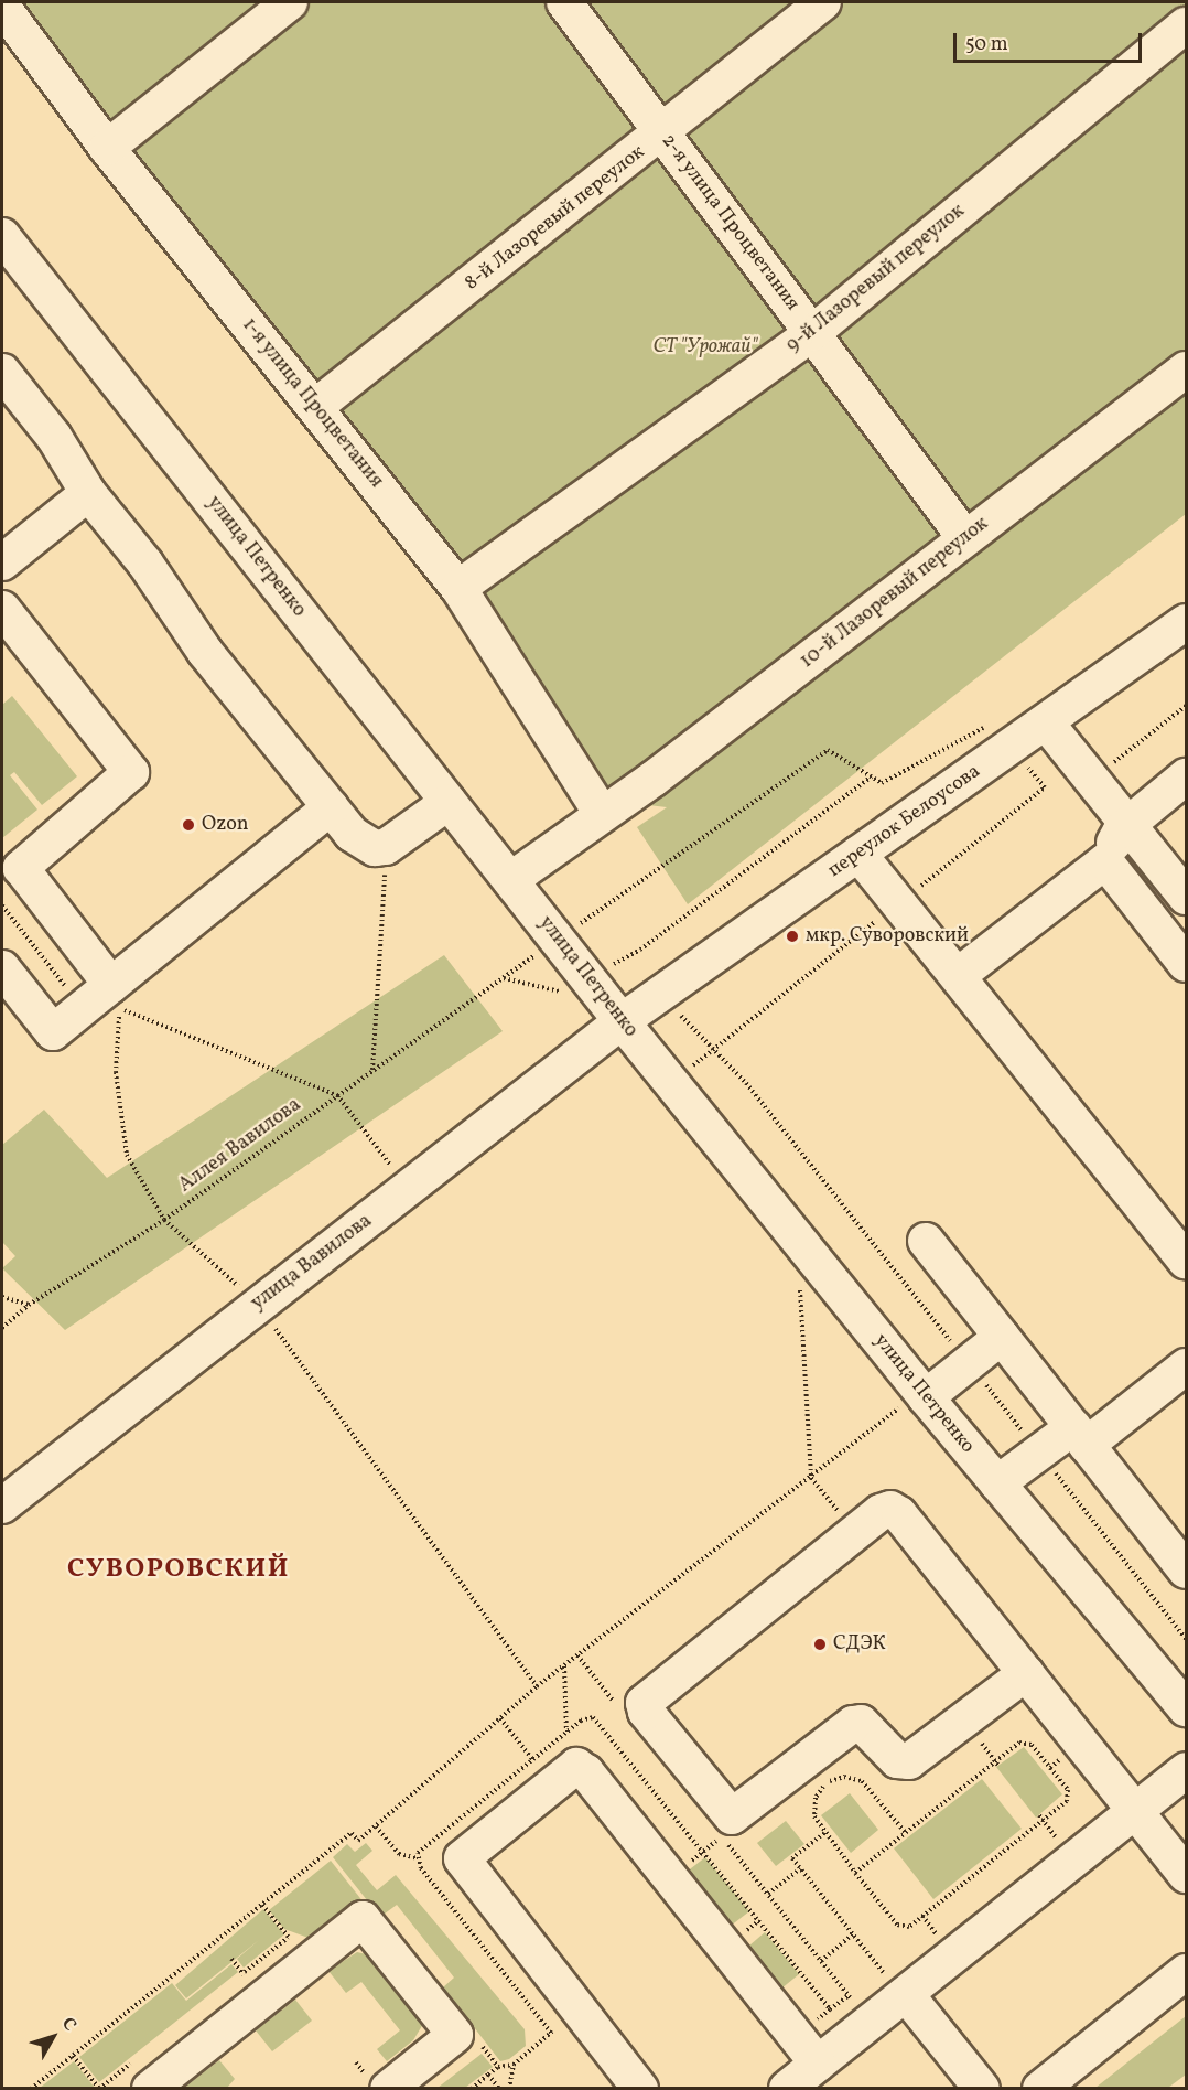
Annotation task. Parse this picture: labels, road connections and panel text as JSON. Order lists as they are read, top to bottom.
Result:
{
  "streets": {
    "street": [
      "8-й Лазоревый переулок",
      "2-я улица Процветания",
      "9-й Лазоревый переулок",
      "1-я улица Процветания",
      "улица Петренко",
      "10-й Лазоревый переулок",
      "переулок Белоусова",
      "улица Вавилова"
    ],
    "path": ["Аллея Вавилова"]
  },
  "crossings": [
    ["8-й Лазоревый переулок", "2-я улица Процветания"],
    ["8-й Лазоревый переулок", "1-я улица Процветания"],
    ["2-я улица Процветания", "9-й Лазоревый переулок"],
    ["2-я улица Процветания", "10-й Лазоревый переулок"],
    ["9-й Лазоревый переулок", "1-я улица Процветания"],
    ["1-я улица Процветания", "10-й Лазоревый переулок"],
    ["улица Петренко", "10-й Лазоревый переулок"],
    ["улица Петренко", "переулок Белоусова"],
    ["улица Петренко", "Аллея Вавилова"],
    ["улица Петренко", "улица Вавилова"],
    ["переулок Белоусова", "улица Вавилова"]
  ],
  "districts": ["СУВОРОВСКИЙ"],
  "parks": ["СТ \"Урожай\""],
  "places": ["Ozon", "мкр. Суворовский", "СДЭК"],
  "scale_bar": "50 m",
  "north": "top right"
}
